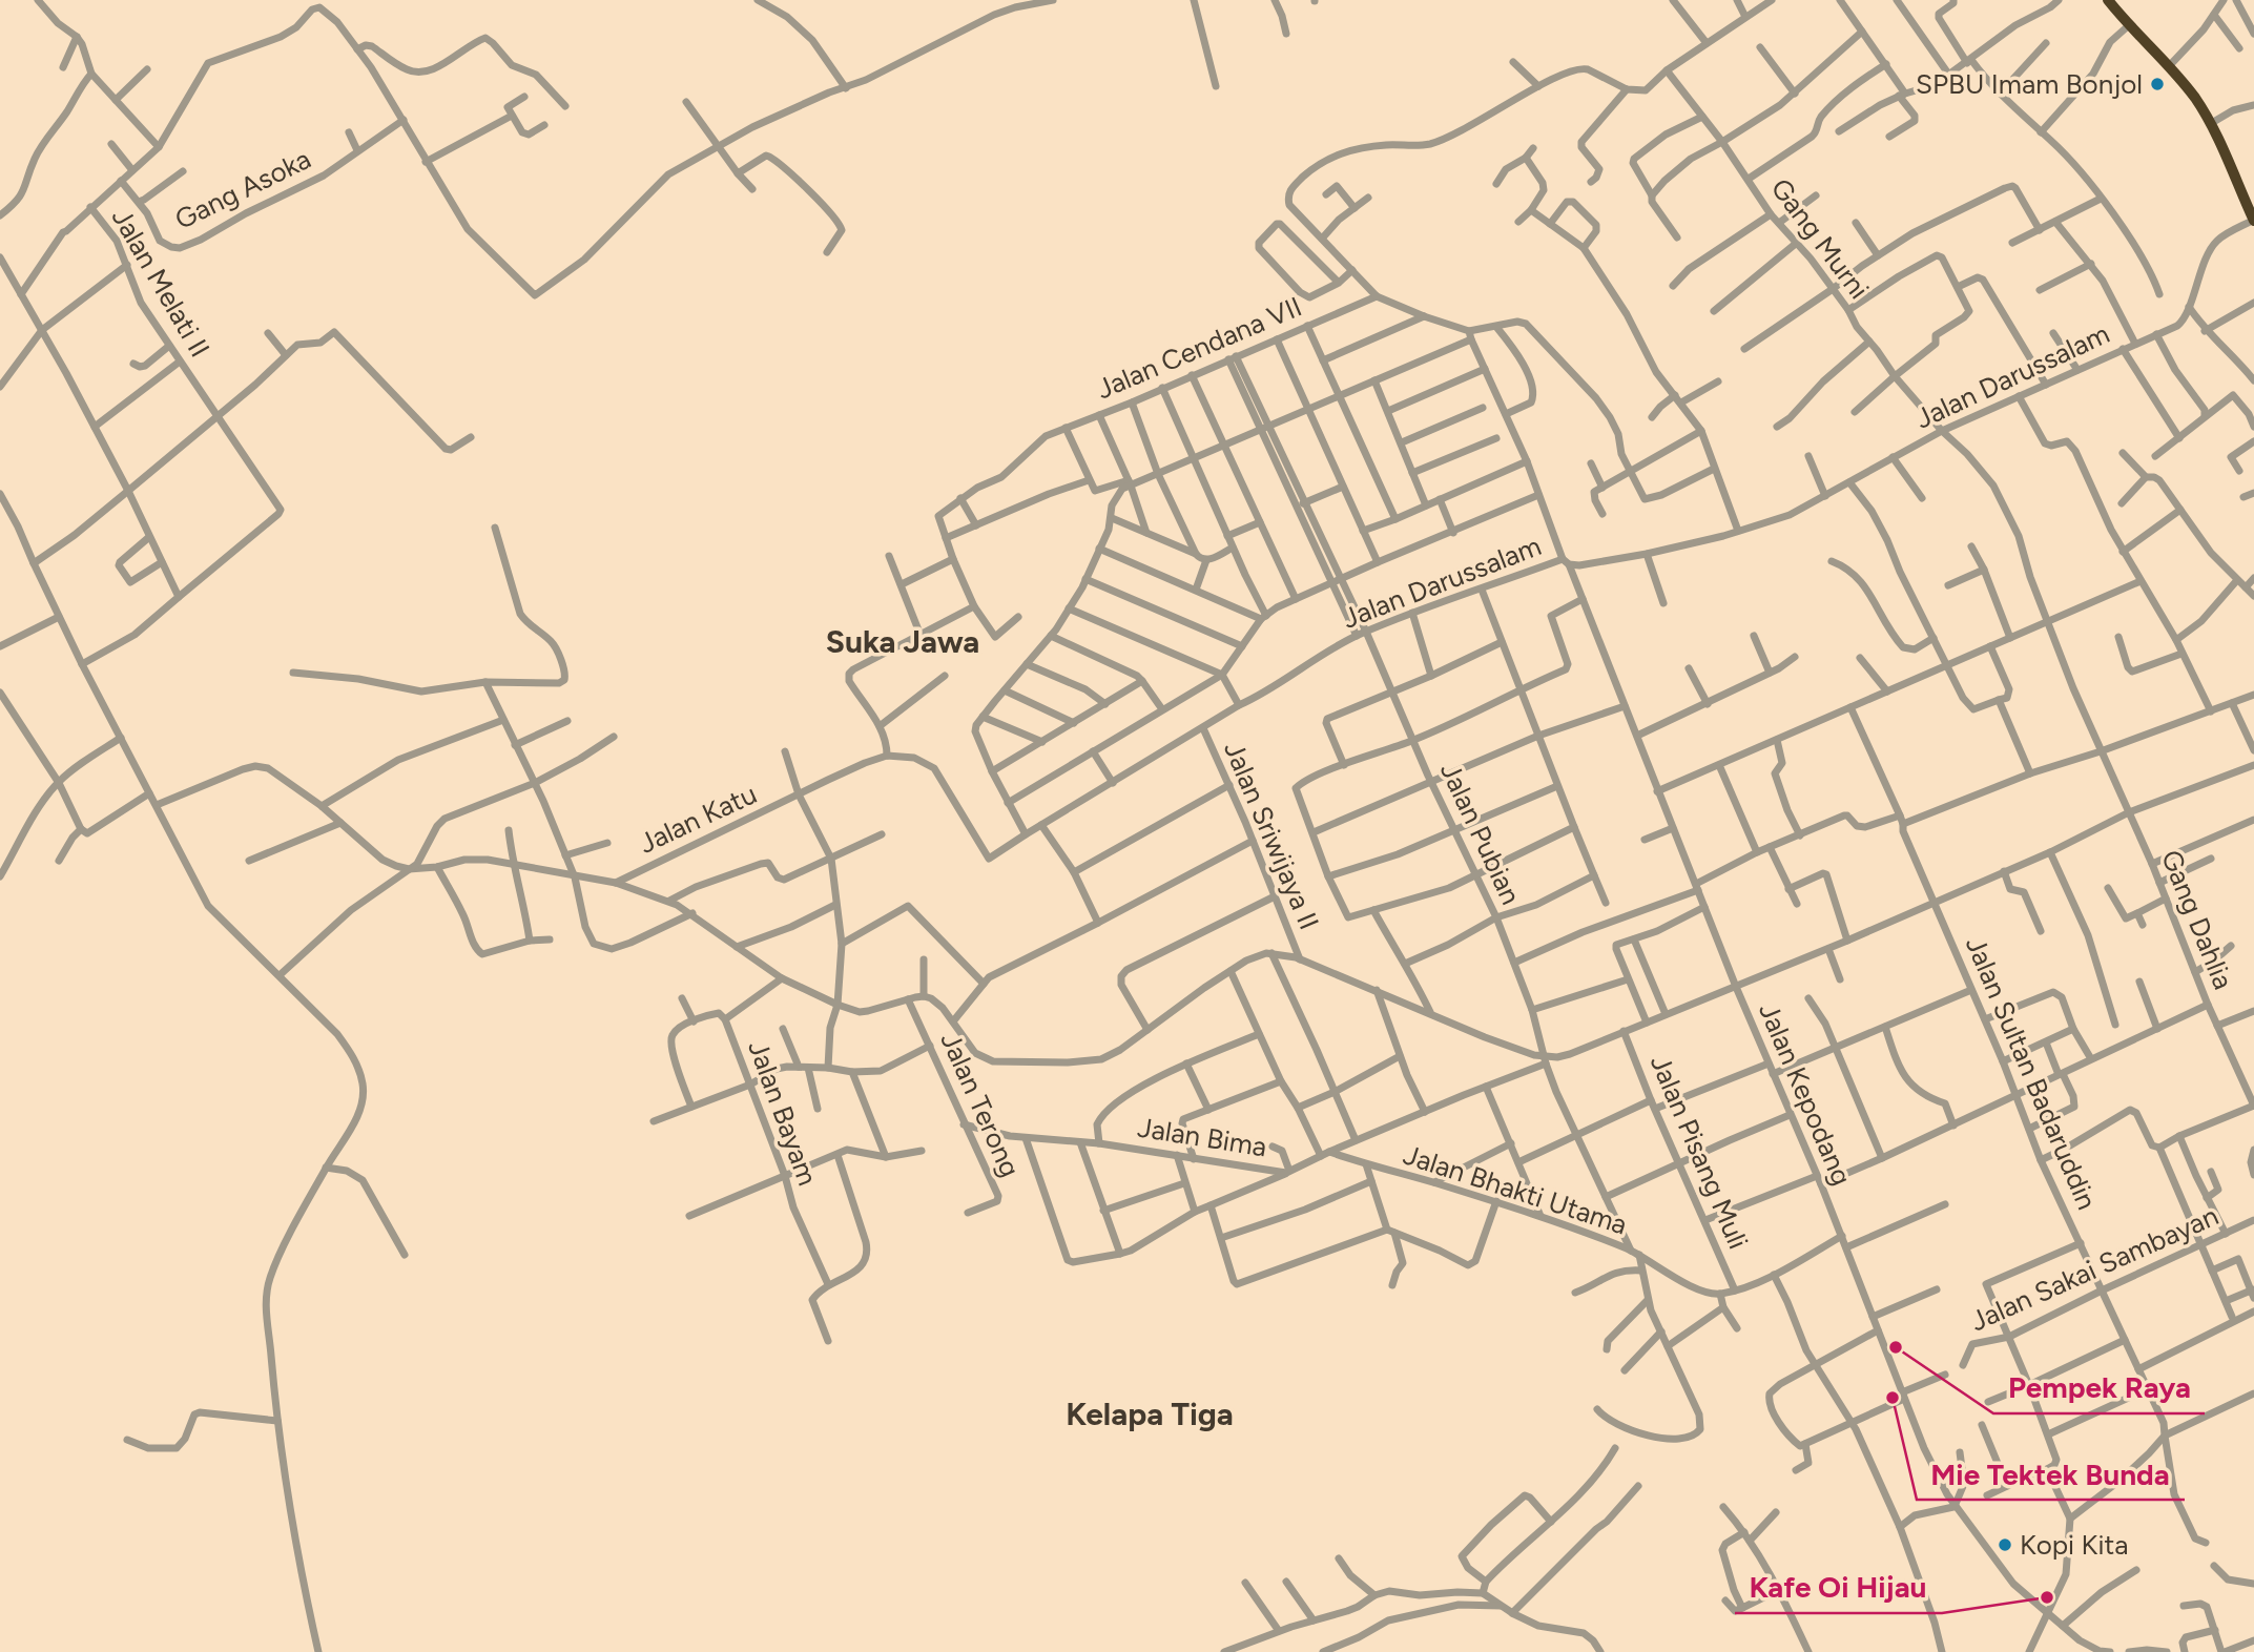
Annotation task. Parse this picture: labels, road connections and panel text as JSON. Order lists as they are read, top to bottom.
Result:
{
  "streets": {
    "street": [
      "Gang Asoka",
      "Gang Murni",
      "Jalan Melati II",
      "Jalan Cendana VII",
      "Jalan Darussalam",
      "Jalan Katu",
      "Jalan Pubian",
      "Jalan Sriwijaya II",
      "Gang Dahlia",
      "Jalan Sultan Badaruddin",
      "Jalan Kepodang",
      "Jalan Terong",
      "Jalan Bayam",
      "Jalan Bima",
      "Jalan Pisang Muli",
      "Jalan Bhakti Utama",
      "Jalan Sakai Sambayan"
    ]
  },
  "crossings": [
    ["Gang Murni", "Jalan Darussalam"],
    ["Gang Murni", "Gang Dahlia"],
    ["Jalan Darussalam", "Jalan Katu"],
    ["Jalan Darussalam", "Jalan Pubian"],
    ["Jalan Darussalam", "Jalan Sriwijaya II"],
    ["Jalan Darussalam", "Jalan Kepodang"],
    ["Jalan Pubian", "Jalan Bima"],
    ["Jalan Pubian", "Jalan Bhakti Utama"],
    ["Gang Dahlia", "Jalan Bima"],
    ["Jalan Sultan Badaruddin", "Jalan Bima"],
    ["Jalan Sultan Badaruddin", "Jalan Sakai Sambayan"],
    ["Jalan Kepodang", "Jalan Bima"],
    ["Jalan Terong", "Jalan Bima"],
    ["Jalan Bima", "Jalan Pisang Muli"],
    ["Jalan Bima", "Jalan Bhakti Utama"]
  ],
  "districts": ["Suka Jawa", "Kelapa Tiga"],
  "places": [
    "SPBU Imam Bonjol",
    "Pempek Raya",
    "Mie Tektek Bunda",
    "Kopi Kita",
    "Kafe Oi Hijau"
  ]
}
